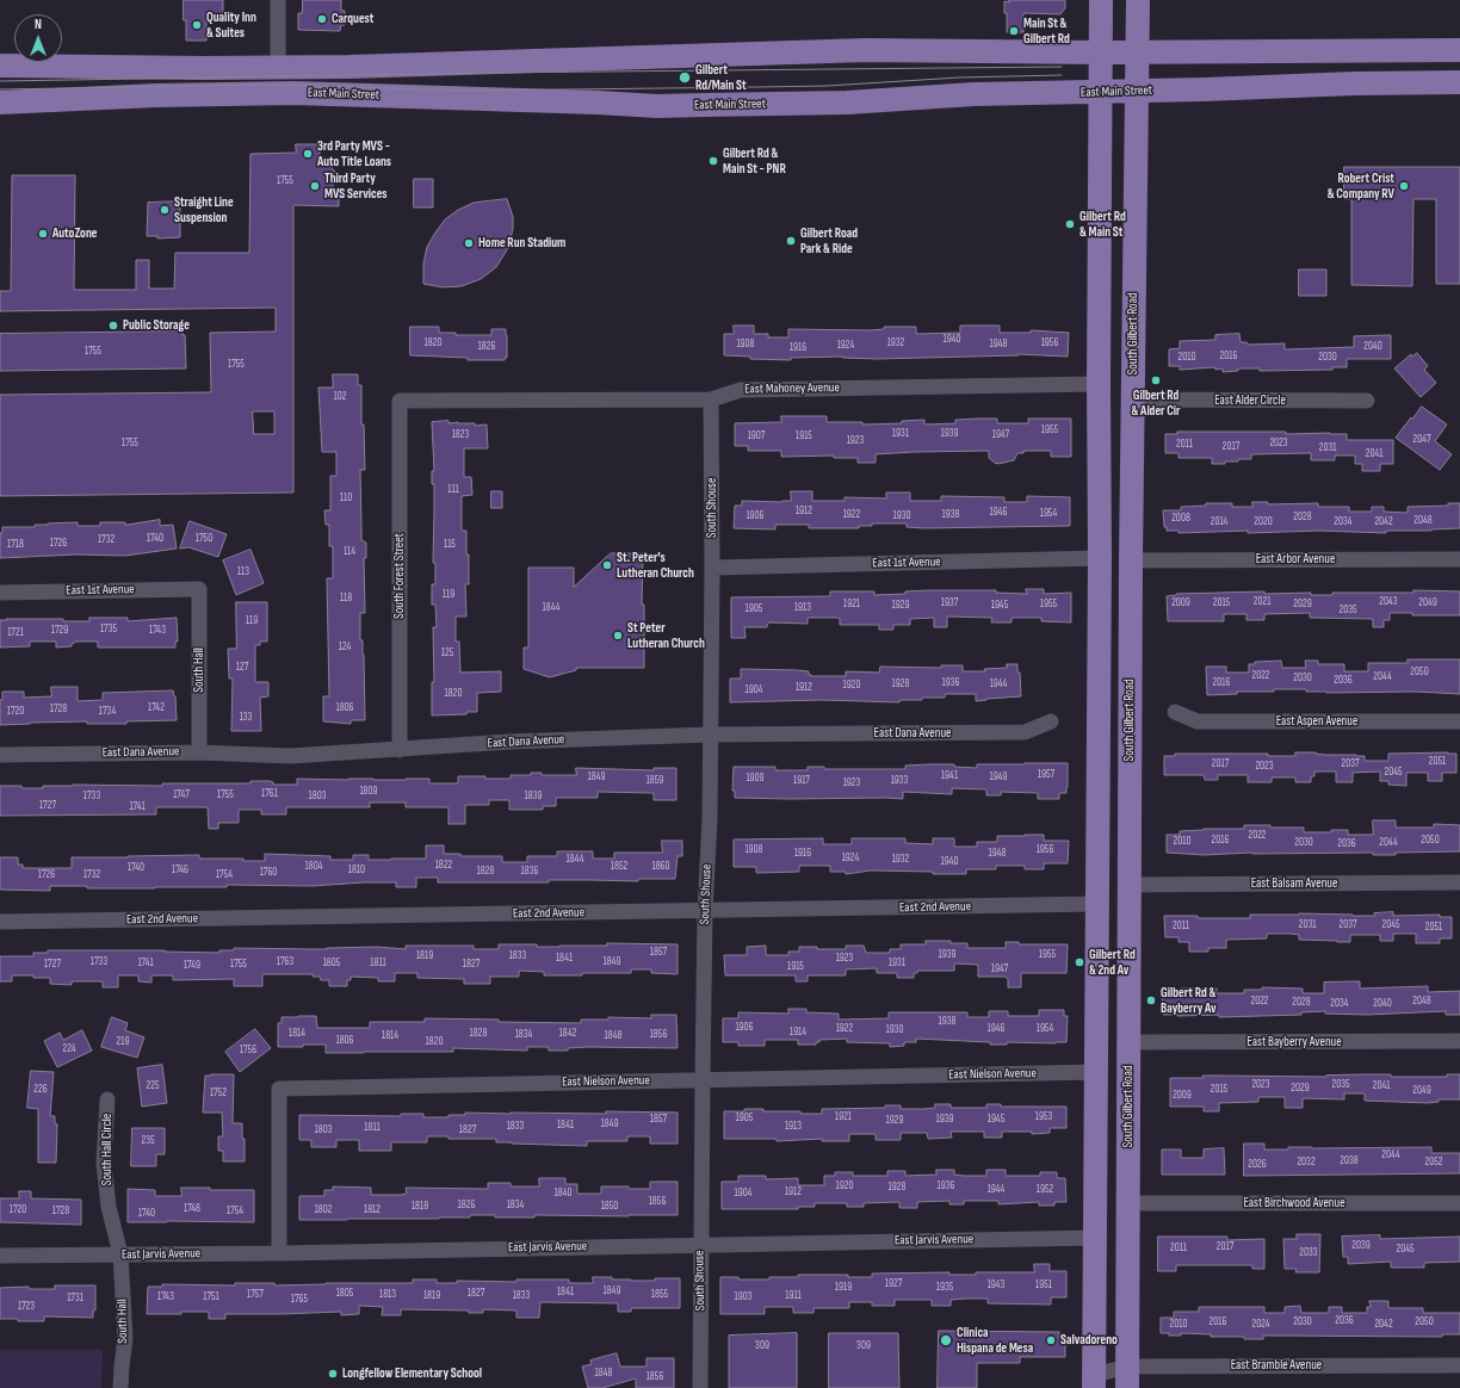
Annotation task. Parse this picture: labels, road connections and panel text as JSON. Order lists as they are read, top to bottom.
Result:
{
  "streets": {
    "main road": ["East Main Street", "South Gilbert Road"],
    "street": [
      "East Mahoney Avenue",
      "East Alder Circle",
      "South Shouse",
      "East Arbor Avenue",
      "East 1st Avenue",
      "South Forest Street",
      "South Hall",
      "East Aspen Avenue",
      "East Dana Avenue",
      "East Balsam Avenue",
      "East 2nd Avenue",
      "East Bayberry Avenue",
      "East Nielson Avenue",
      "South Hall Circle",
      "East Birchwood Avenue",
      "East Jarvis Avenue",
      "East Bramble Avenue"
    ]
  },
  "crossings": [
    ["East Main Street", "South Gilbert Road"],
    ["South Gilbert Road", "East Alder Circle"],
    ["South Gilbert Road", "East Arbor Avenue"],
    ["South Gilbert Road", "East Balsam Avenue"],
    ["South Gilbert Road", "East Bayberry Avenue"],
    ["South Gilbert Road", "East Birchwood Avenue"],
    ["South Gilbert Road", "East Bramble Avenue"],
    ["East Mahoney Avenue", "South Shouse"],
    ["East Mahoney Avenue", "South Forest Street"],
    ["South Shouse", "East 1st Avenue"],
    ["South Shouse", "East Dana Avenue"],
    ["South Shouse", "East 2nd Avenue"],
    ["South Shouse", "East Nielson Avenue"],
    ["South Shouse", "East Jarvis Avenue"],
    ["East 1st Avenue", "South Hall"],
    ["South Forest Street", "East Dana Avenue"],
    ["South Hall", "East Dana Avenue"],
    ["South Hall", "South Hall Circle"],
    ["South Hall", "East Jarvis Avenue"],
    ["East Nielson Avenue", "East Jarvis Avenue"],
    ["South Hall Circle", "East Jarvis Avenue"]
  ],
  "places": [
    "Carquest",
    "Quality Inn & Suites",
    "Main St & Gilbert Rd",
    "Gilbert Rd/Main St",
    "3rd Party MVS - Auto Title Loans",
    "Gilbert Rd & Main St - PNR",
    "Third Party MVS Services",
    "Robert Crist & Company RV",
    "Straight Line Suspension",
    "Gilbert Rd & Main St",
    "AutoZone",
    "Gilbert Road Park & Ride",
    "Home Run Stadium",
    "Public Storage",
    "Gilbert Rd & Alder Cir",
    "St. Peter's Lutheran Church",
    "St Peter Lutheran Church",
    "Gilbert Rd & 2nd Av",
    "Gilbert Rd & Bayberry Av",
    "Clinica Hispana de Mesa",
    "Salvadoreno",
    "Longfellow Elementary School"
  ],
  "house_numbers": [
    "1755",
    "1940",
    "1820",
    "1932",
    "1956",
    "1908",
    "1948",
    "1924",
    "1826",
    "2040",
    "1916",
    "1755",
    "2016",
    "2010",
    "2030",
    "1755",
    "102",
    "1955",
    "1931",
    "1939",
    "1823",
    "1947",
    "1907",
    "1915",
    "2047",
    "1923",
    "1755",
    "2023",
    "2011",
    "2017",
    "2031",
    "2041",
    "111",
    "110",
    "1912",
    "1946",
    "1954",
    "1922",
    "1938",
    "1906",
    "1930",
    "2028",
    "2008",
    "2048",
    "2014",
    "2020",
    "2034",
    "2042",
    "1740",
    "1750",
    "1732",
    "1726",
    "1718",
    "115",
    "114",
    "113",
    "119",
    "118",
    "2021",
    "2043",
    "1937",
    "2009",
    "2015",
    "2049",
    "1921",
    "1955",
    "2029",
    "1929",
    "1945",
    "1844",
    "1913",
    "1905",
    "2035",
    "119",
    "1735",
    "1729",
    "1743",
    "1721",
    "124",
    "125",
    "127",
    "2050",
    "2022",
    "2044",
    "2030",
    "2036",
    "1936",
    "2016",
    "1928",
    "1944",
    "1920",
    "1912",
    "1904",
    "1820",
    "1742",
    "1806",
    "1728",
    "1720",
    "1734",
    "133",
    "2051",
    "2017",
    "2037",
    "2023",
    "2045",
    "1957",
    "1941",
    "1849",
    "1949",
    "1909",
    "1859",
    "1917",
    "1933",
    "1923",
    "1809",
    "1761",
    "1747",
    "1755",
    "1733",
    "1803",
    "1839",
    "1727",
    "1741",
    "2022",
    "2016",
    "2050",
    "2010",
    "2030",
    "2044",
    "2036",
    "1908",
    "1956",
    "1916",
    "1948",
    "1924",
    "1844",
    "1932",
    "1940",
    "1822",
    "1804",
    "1852",
    "1860",
    "1740",
    "1746",
    "1810",
    "1828",
    "1836",
    "1760",
    "1726",
    "1732",
    "1754",
    "2031",
    "2037",
    "2045",
    "2011",
    "2051",
    "1857",
    "1939",
    "1955",
    "1819",
    "1833",
    "1841",
    "1923",
    "1733",
    "1763",
    "1849",
    "1741",
    "1805",
    "1811",
    "1931",
    "1727",
    "1755",
    "1827",
    "1749",
    "1915",
    "1947",
    "2022",
    "2048",
    "2028",
    "2034",
    "2040",
    "1938",
    "1906",
    "1922",
    "1946",
    "1954",
    "1930",
    "1914",
    "1814",
    "1828",
    "1842",
    "1834",
    "1856",
    "1814",
    "1848",
    "1806",
    "219",
    "1820",
    "224",
    "1756",
    "2023",
    "2035",
    "225",
    "2041",
    "2029",
    "226",
    "2015",
    "2049",
    "1752",
    "2009",
    "1921",
    "1953",
    "1905",
    "1857",
    "1939",
    "1945",
    "1929",
    "1849",
    "1841",
    "1833",
    "1913",
    "1811",
    "1803",
    "1827",
    "235",
    "2044",
    "2038",
    "2032",
    "2052",
    "2026",
    "1920",
    "1936",
    "1928",
    "1944",
    "1952",
    "1912",
    "1840",
    "1904",
    "1856",
    "1826",
    "1834",
    "1818",
    "1850",
    "1748",
    "1720",
    "1802",
    "1812",
    "1728",
    "1754",
    "1740",
    "2039",
    "2017",
    "2011",
    "2045",
    "2033",
    "1927",
    "1943",
    "1951",
    "1919",
    "1935",
    "1849",
    "1841",
    "1805",
    "1827",
    "1757",
    "1813",
    "1855",
    "1819",
    "1833",
    "1911",
    "1743",
    "1751",
    "1903",
    "1731",
    "1765",
    "1723",
    "2036",
    "2016",
    "2030",
    "2050",
    "2010",
    "2024",
    "2042",
    "309",
    "309",
    "1848",
    "1856"
  ],
  "north": "top"
}
